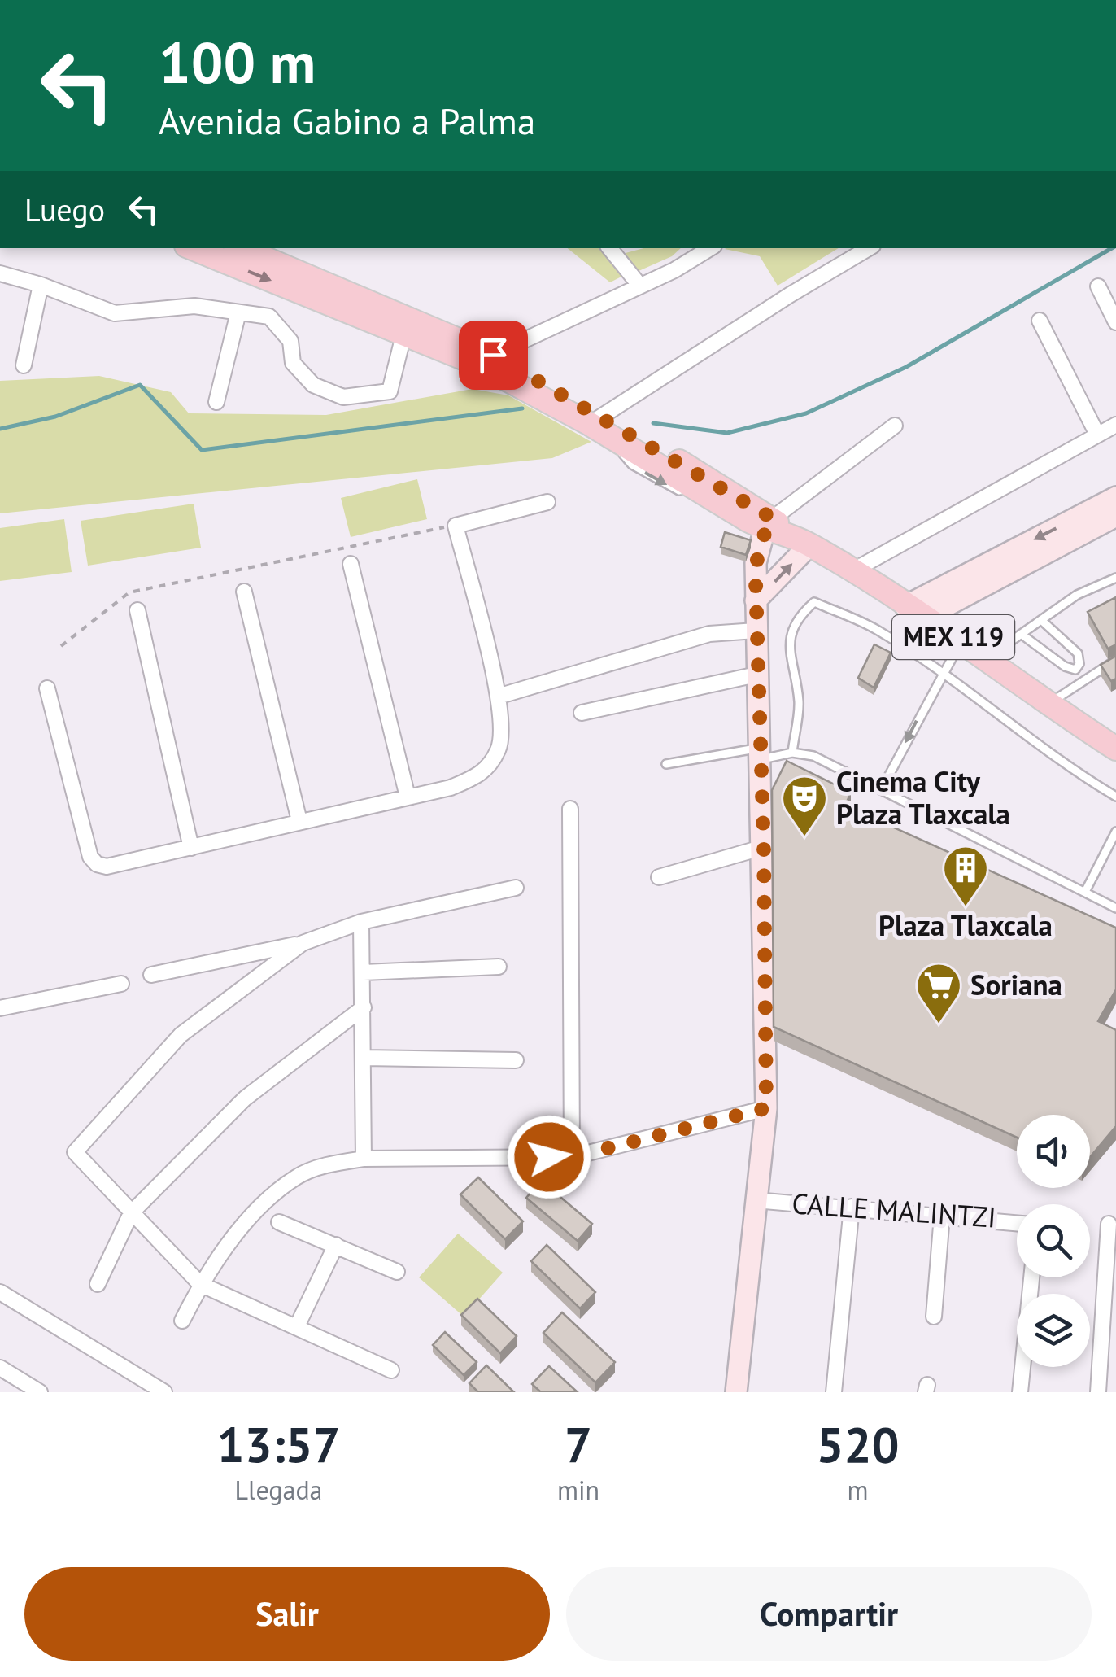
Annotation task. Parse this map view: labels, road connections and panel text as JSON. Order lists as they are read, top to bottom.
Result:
{
  "streets": {
    "main road": ["MEX 119"],
    "street": ["CALLE MALINTZI"]
  },
  "places": {
    "theatre": ["Cinema City Plaza Tlaxcala"],
    "building": ["Plaza Tlaxcala"],
    "supermarket": ["Soriana"]
  },
  "page": {
    "turn": ["100 m", "Avenida Gabino a Palma"],
    "then": "Luego",
    "eta": [
      "13:57",
      "Llegada",
      "7",
      "min",
      "520",
      "m"
    ],
    "buttons": ["Salir", "Compartir"]
  }
}
